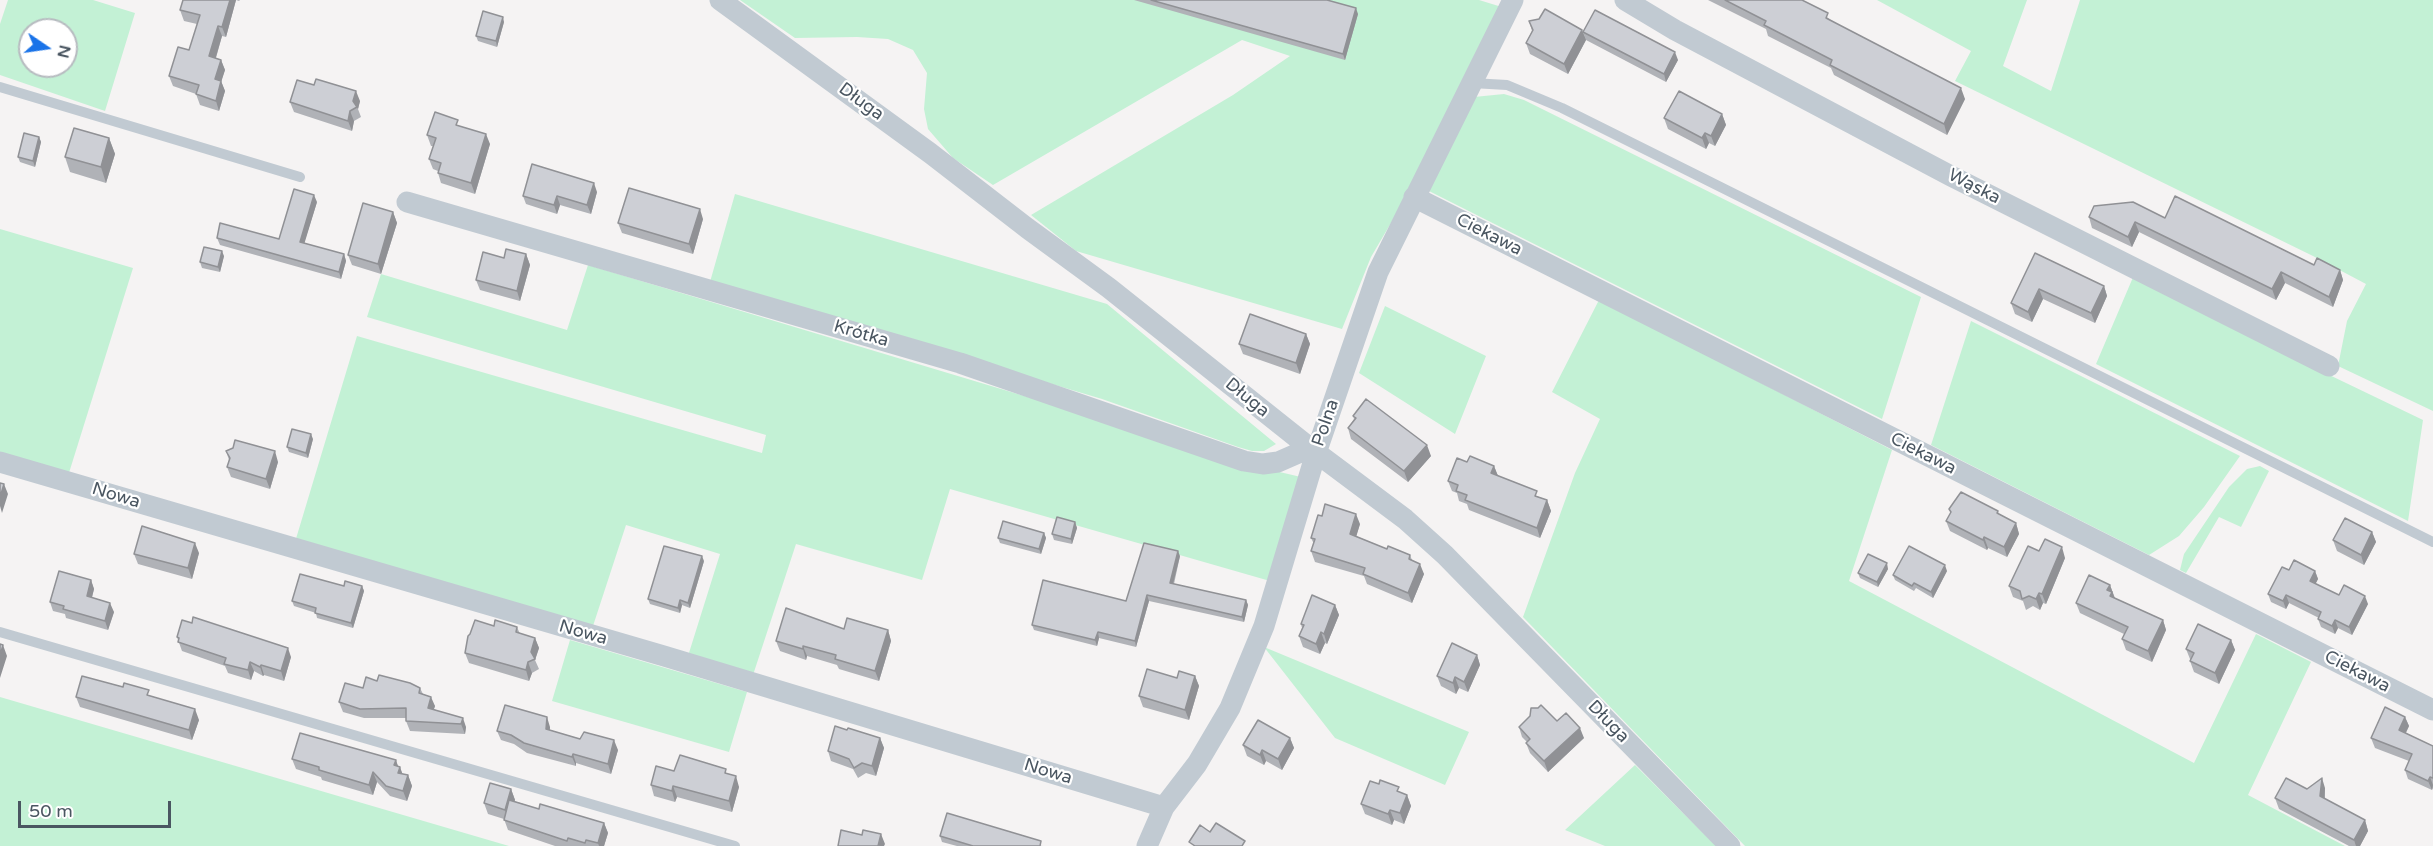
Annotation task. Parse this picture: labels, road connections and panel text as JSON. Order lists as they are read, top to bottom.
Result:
{
  "streets": {
    "street": [
      "Długa",
      "Wąska",
      "Ciekawa",
      "Krótka",
      "Polna",
      "Nowa"
    ]
  },
  "crossings": [
    ["Długa", "Krótka"],
    ["Długa", "Polna"],
    ["Ciekawa", "Polna"],
    ["Krótka", "Polna"],
    ["Polna", "Nowa"]
  ],
  "scale_bar": "50 m",
  "north": "right"
}
